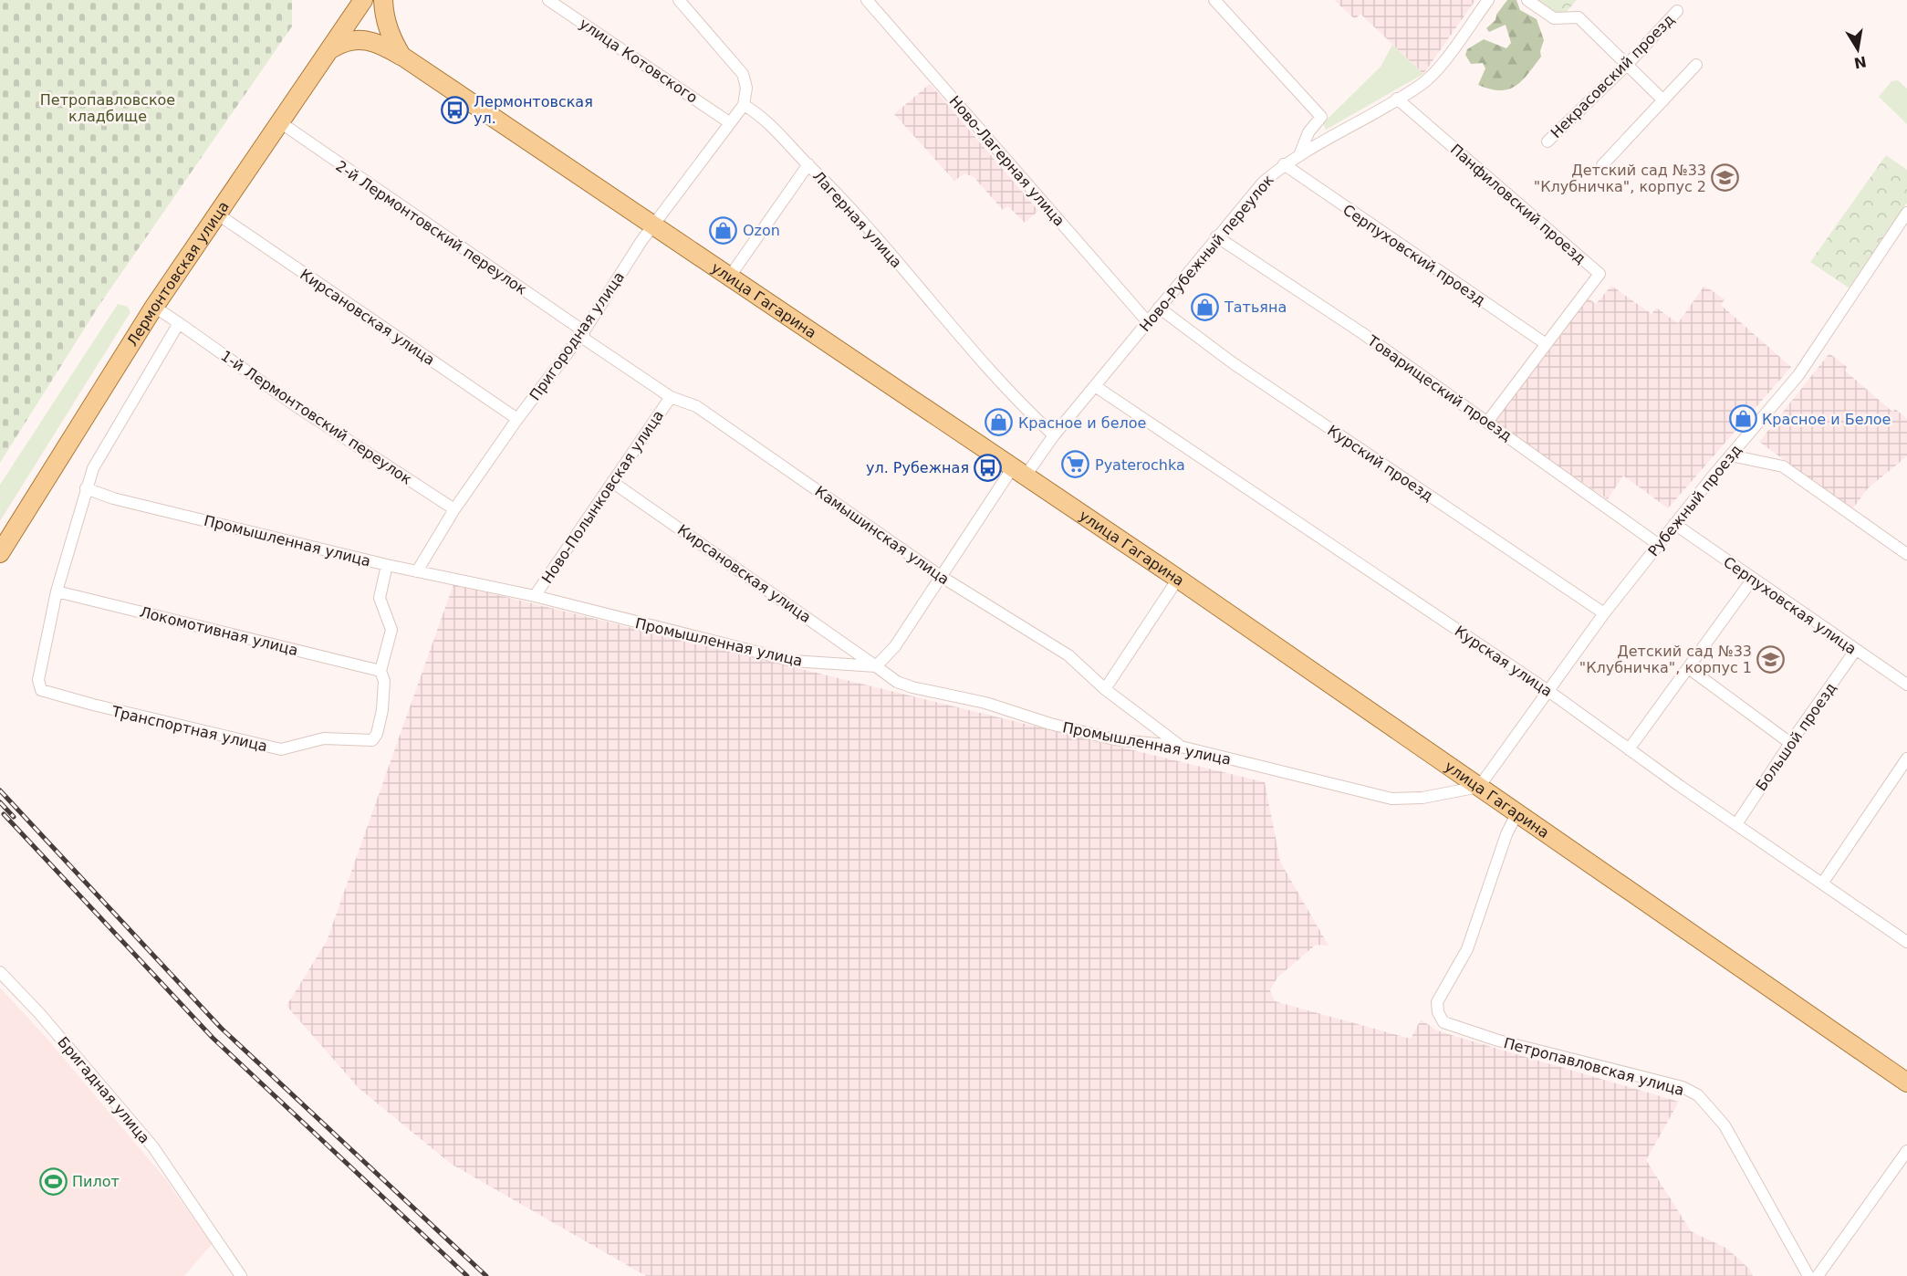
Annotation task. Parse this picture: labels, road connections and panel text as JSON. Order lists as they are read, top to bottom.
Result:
{
  "streets": {
    "main road": ["Лермонтовская улица", "улица Гагарина"],
    "street": [
      "улица Котовского",
      "Некрасовский проезд",
      "Ново-Лагерная улица",
      "Панфиловский проезд",
      "Лагерная улица",
      "2-й Лермонтовский переулок",
      "Ново-Рубежный переулок",
      "Серпуховский проезд",
      "Кирсановская улица",
      "Пригородная улица",
      "Товарищеский проезд",
      "1-й Лермонтовский переулок",
      "Курский проезд",
      "Ново-Полынковская улица",
      "Рубежный проезд",
      "Камышинская улица",
      "Промышленная улица",
      "Серпуховская улица",
      "Локомотивная улица",
      "Курская улица",
      "Транспортная улица",
      "Большой проезд",
      "Петропавловская улица",
      "Бригадная улица"
    ]
  },
  "crossings": [
    ["улица Котовского", "Пригородная улица"],
    ["Ново-Лагерная улица", "Ново-Рубежный переулок"],
    ["Панфиловский проезд", "Ново-Рубежный переулок"],
    ["Панфиловский проезд", "Серпуховский проезд"],
    ["Панфиловский проезд", "Товарищеский проезд"],
    ["Лагерная улица", "Ново-Рубежный переулок"],
    ["Лагерная улица", "Пригородная улица"],
    ["2-й Лермонтовский переулок", "Лермонтовская улица"],
    ["2-й Лермонтовский переулок", "Пригородная улица"],
    ["2-й Лермонтовский переулок", "Камышинская улица"],
    ["Ново-Рубежный переулок", "Серпуховский проезд"],
    ["Ново-Рубежный переулок", "улица Гагарина"],
    ["Ново-Рубежный переулок", "Кирсановская улица"],
    ["Ново-Рубежный переулок", "Товарищеский проезд"],
    ["Ново-Рубежный переулок", "Курский проезд"],
    ["Ново-Рубежный переулок", "Камышинская улица"],
    ["Ново-Рубежный переулок", "Промышленная улица"],
    ["Ново-Рубежный переулок", "Курская улица"],
    ["Лермонтовская улица", "Кирсановская улица"],
    ["Лермонтовская улица", "1-й Лермонтовский переулок"],
    ["улица Гагарина", "Пригородная улица"],
    ["улица Гагарина", "Рубежный проезд"],
    ["улица Гагарина", "Промышленная улица"],
    ["улица Гагарина", "Петропавловская улица"],
    ["Кирсановская улица", "Пригородная улица"],
    ["Кирсановская улица", "Ново-Полынковская улица"],
    ["Кирсановская улица", "Промышленная улица"],
    ["Пригородная улица", "1-й Лермонтовский переулок"],
    ["Пригородная улица", "Камышинская улица"],
    ["Пригородная улица", "Промышленная улица"],
    ["Товарищеский проезд", "Рубежный проезд"],
    ["Курский проезд", "Рубежный проезд"],
    ["Ново-Полынковская улица", "Камышинская улица"],
    ["Ново-Полынковская улица", "Промышленная улица"],
    ["Рубежный проезд", "Промышленная улица"],
    ["Рубежный проезд", "Серпуховская улица"],
    ["Рубежный проезд", "Курская улица"],
    ["Камышинская улица", "Промышленная улица"],
    ["Серпуховская улица", "Большой проезд"],
    ["Локомотивная улица", "Транспортная улица"],
    ["Курская улица", "Большой проезд"]
  ],
  "parks": ["Петропавловское кладбище"],
  "places": {
    "bus stop": ["Лермонтовская ул.", "ул. Рубежная"],
    "school or university": ["Детский сад №33 \"Клубничка\", корпус 2", "Детский сад №33 \"Клубничка\", корпус 1"],
    "shop": [
      "Ozon",
      "Татьяна",
      "Красное и Белое",
      "Красное и белое"
    ],
    "supermarket": ["Pyaterochka"],
    "sports": ["Пилот"]
  },
  "north": "bottom"
}
